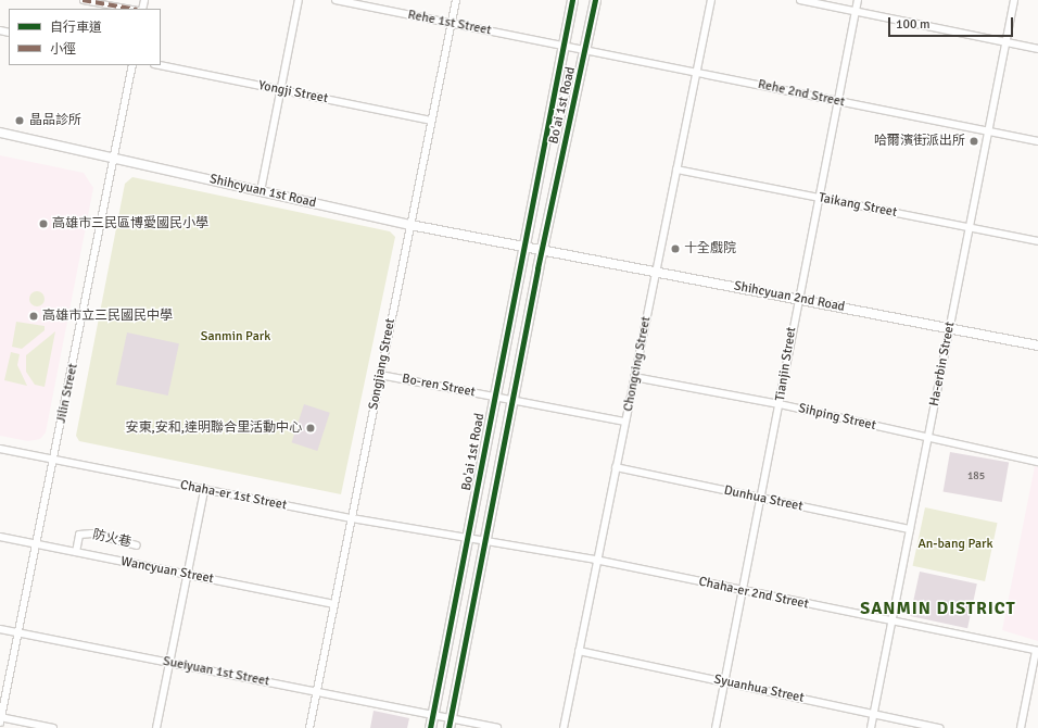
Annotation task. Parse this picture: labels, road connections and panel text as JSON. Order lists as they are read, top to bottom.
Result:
{
  "streets": {
    "main road": ["Bo'ai 1st Road"],
    "street": [
      "Rehe 1st Street",
      "Yongji Street",
      "Rehe 2nd Street",
      "Shihcyuan 1st Road",
      "Taikang Street",
      "Shihcyuan 2nd Road",
      "Songjiang Street",
      "Chongcing Street",
      "Tianjin Street",
      "Ha-erbin Street",
      "Bo-ren Street",
      "Jilin Street",
      "Sihping Street",
      "Chaha-er 1st Street",
      "Dunhua Street",
      "防火巷",
      "Wancyuan Street",
      "Chaha-er 2nd Street",
      "Sueiyuan 1st Street",
      "Syuanhua Street"
    ]
  },
  "crossings": [
    ["Rehe 1st Street", "Rehe 2nd Street"],
    ["Rehe 1st Street", "Bo'ai 1st Road"],
    ["Rehe 1st Street", "Songjiang Street"],
    ["Yongji Street", "Songjiang Street"],
    ["Rehe 2nd Street", "Bo'ai 1st Road"],
    ["Rehe 2nd Street", "Chongcing Street"],
    ["Rehe 2nd Street", "Tianjin Street"],
    ["Rehe 2nd Street", "Ha-erbin Street"],
    ["Bo'ai 1st Road", "Shihcyuan 1st Road"],
    ["Bo'ai 1st Road", "Shihcyuan 2nd Road"],
    ["Bo'ai 1st Road", "Bo-ren Street"],
    ["Bo'ai 1st Road", "Chaha-er 1st Street"],
    ["Bo'ai 1st Road", "Chaha-er 2nd Street"],
    ["Bo'ai 1st Road", "Sueiyuan 1st Street"],
    ["Shihcyuan 1st Road", "Shihcyuan 2nd Road"],
    ["Shihcyuan 1st Road", "Songjiang Street"],
    ["Shihcyuan 1st Road", "Jilin Street"],
    ["Taikang Street", "Chongcing Street"],
    ["Taikang Street", "Tianjin Street"],
    ["Taikang Street", "Ha-erbin Street"],
    ["Shihcyuan 2nd Road", "Chongcing Street"],
    ["Shihcyuan 2nd Road", "Tianjin Street"],
    ["Shihcyuan 2nd Road", "Ha-erbin Street"],
    ["Songjiang Street", "Bo-ren Street"],
    ["Songjiang Street", "Chaha-er 1st Street"],
    ["Songjiang Street", "Wancyuan Street"],
    ["Songjiang Street", "Sueiyuan 1st Street"],
    ["Chongcing Street", "Bo-ren Street"],
    ["Chongcing Street", "Sihping Street"],
    ["Chongcing Street", "Dunhua Street"],
    ["Chongcing Street", "Chaha-er 2nd Street"],
    ["Chongcing Street", "Syuanhua Street"],
    ["Tianjin Street", "Sihping Street"],
    ["Tianjin Street", "Dunhua Street"],
    ["Tianjin Street", "Chaha-er 2nd Street"],
    ["Tianjin Street", "Syuanhua Street"],
    ["Ha-erbin Street", "Sihping Street"],
    ["Ha-erbin Street", "Dunhua Street"],
    ["Ha-erbin Street", "Chaha-er 2nd Street"],
    ["Ha-erbin Street", "Syuanhua Street"],
    ["Jilin Street", "Chaha-er 1st Street"],
    ["Jilin Street", "Wancyuan Street"],
    ["Jilin Street", "Sueiyuan 1st Street"],
    ["Chaha-er 1st Street", "Chaha-er 2nd Street"],
    ["防火巷", "Wancyuan Street"]
  ],
  "districts": ["SANMIN DISTRICT"],
  "parks": ["Sanmin Park", "An-bang Park"],
  "places": [
    "晶品診所",
    "哈爾濱街派出所",
    "高雄市三民區博愛國民小學",
    "十全戲院",
    "高雄市立三民國民中學",
    "安東,安和,達明聯合里活動中心"
  ],
  "house_numbers": ["185"],
  "legend": ["自行車道", "小徑"],
  "scale_bar": "100 m"
}
